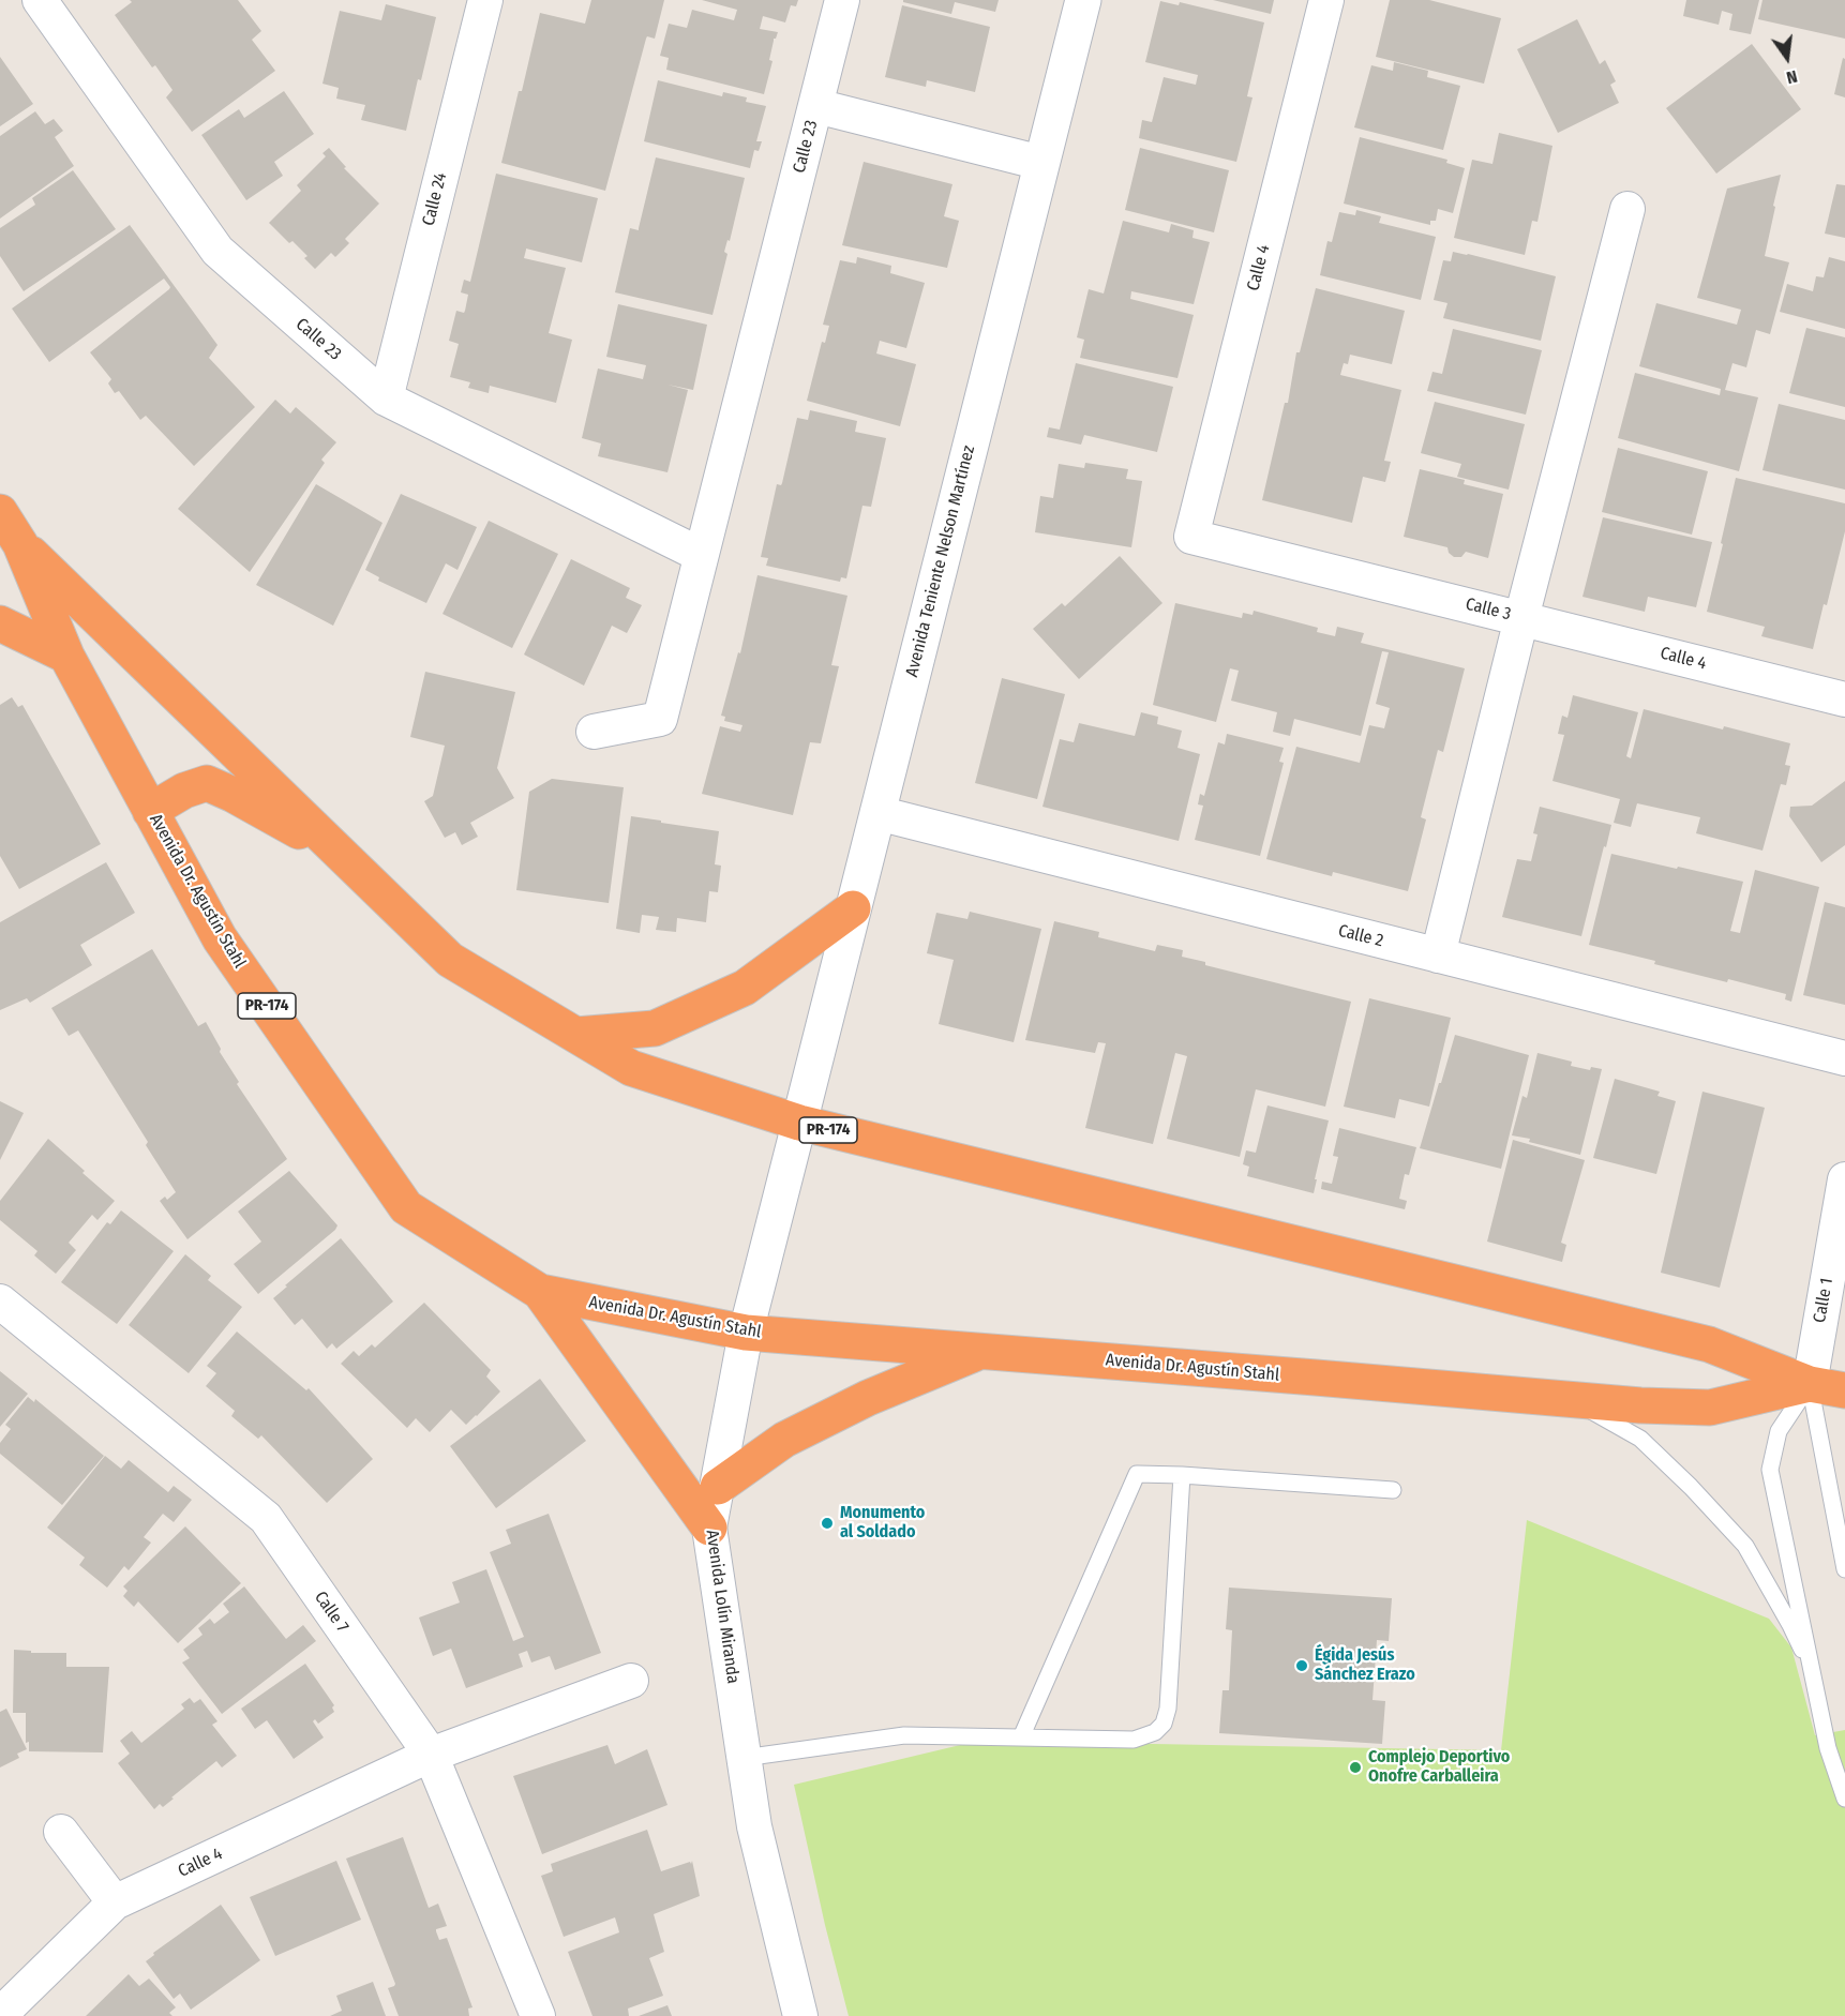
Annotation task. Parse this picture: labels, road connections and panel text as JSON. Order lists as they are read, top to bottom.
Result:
{
  "streets": {
    "highway": ["Avenida Dr. Agustín Stahl", "PR-174"],
    "street": [
      "Calle 23",
      "Calle 24",
      "Calle 4",
      "Avenida Teniente Nelson Martínez",
      "Calle 3",
      "Calle 2",
      "Calle 1",
      "Avenida Lolín Miranda",
      "Calle 7"
    ]
  },
  "crossings": [
    ["Calle 23", "Calle 24"],
    ["Calle 4", "Calle 3"],
    ["Calle 4", "Calle 7"],
    ["Avenida Teniente Nelson Martínez", "Avenida Dr. Agustín Stahl"],
    ["Avenida Teniente Nelson Martínez", "Calle 2"],
    ["Avenida Teniente Nelson Martínez", "Avenida Lolín Miranda"],
    ["Calle 3", "Calle 2"],
    ["Avenida Dr. Agustín Stahl", "Calle 1"],
    ["Avenida Dr. Agustín Stahl", "Avenida Lolín Miranda"]
  ],
  "places": ["Monumento al Soldado", "Égida Jesús Sánchez Erazo", "Complejo Deportivo Onofre Carballeira"],
  "north": "bottom"
}
